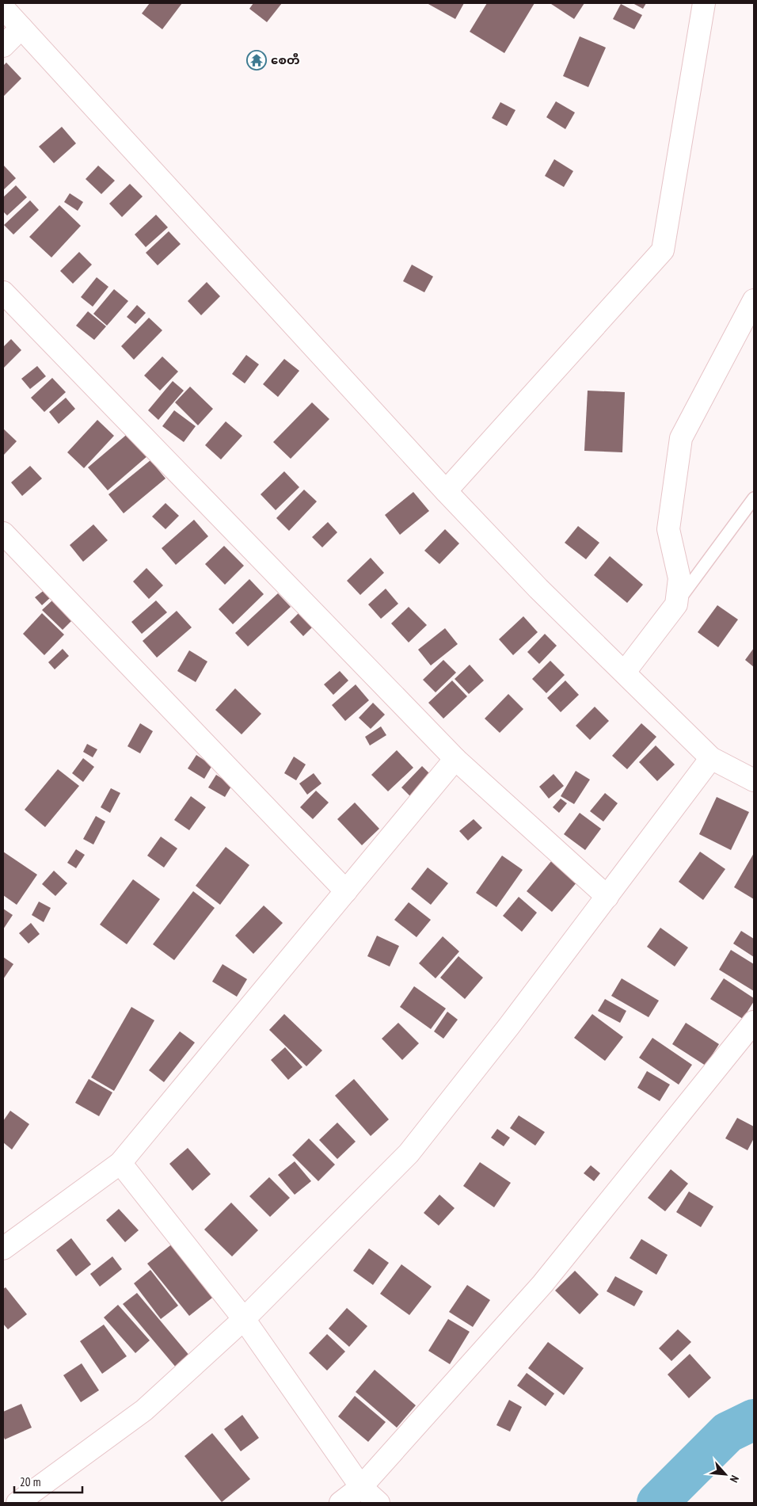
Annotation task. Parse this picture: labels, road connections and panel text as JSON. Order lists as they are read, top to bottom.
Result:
{
  "places": {
    "temple": ["စေတီ"]
  },
  "scale_bar": "20 m",
  "north": "bottom right"
}
